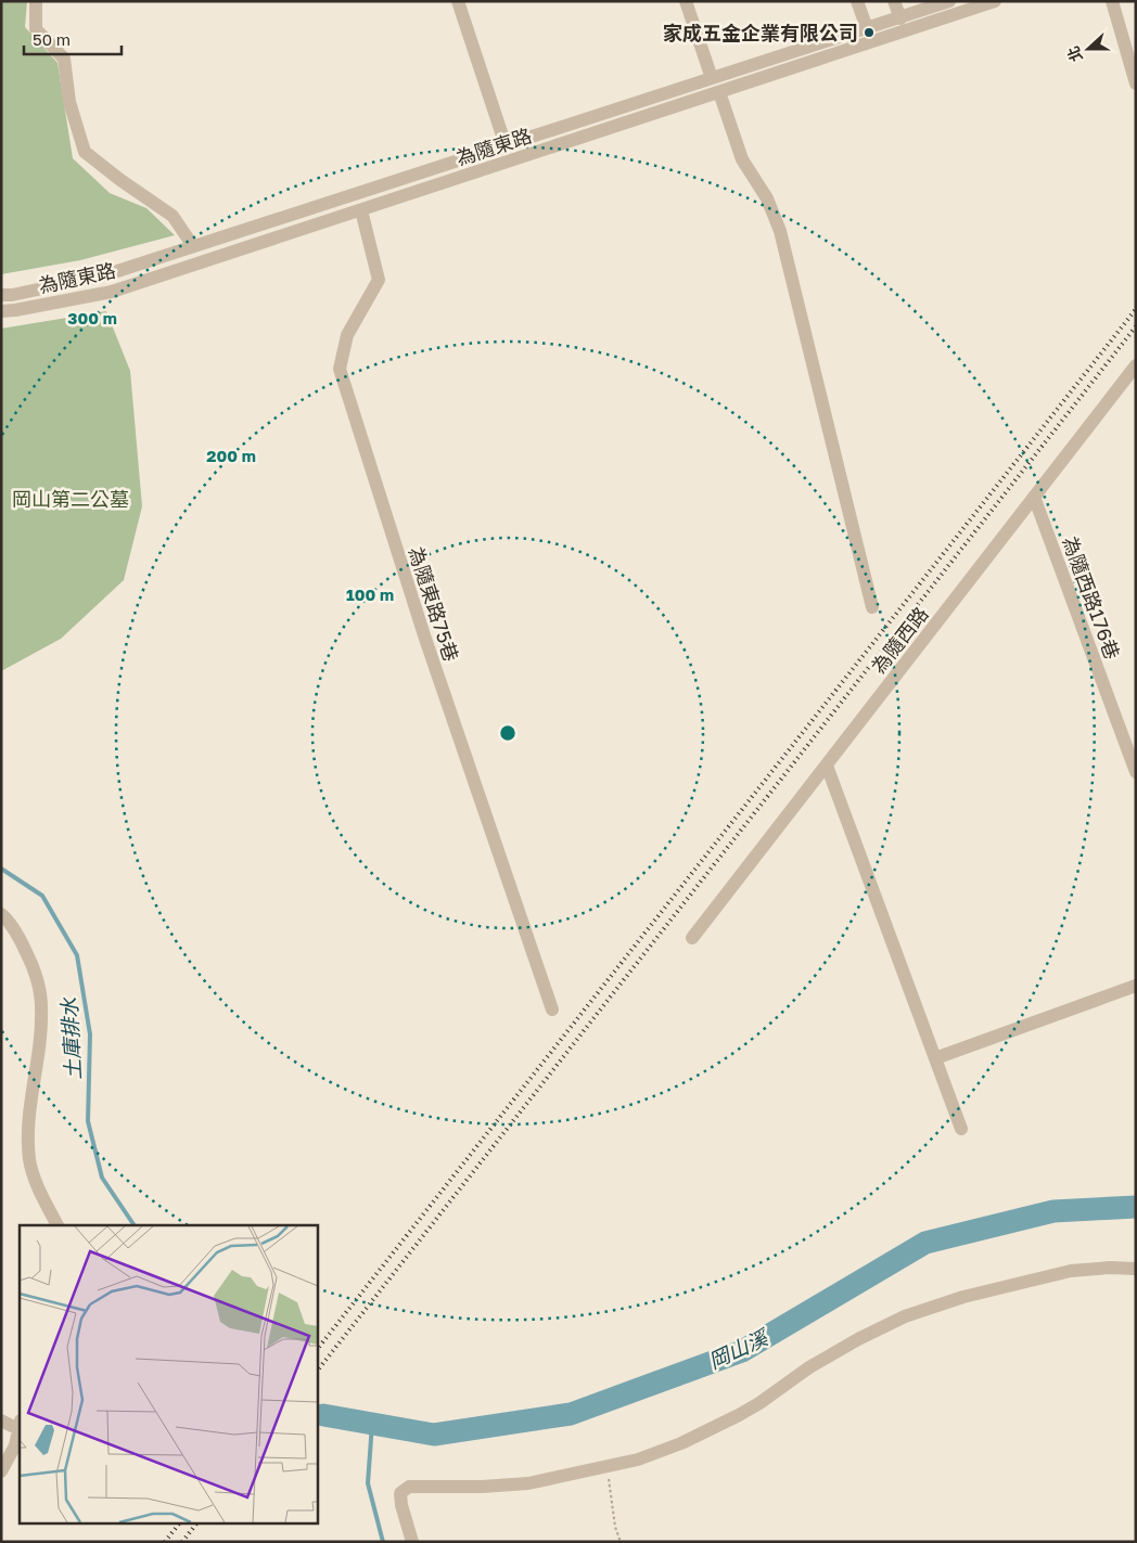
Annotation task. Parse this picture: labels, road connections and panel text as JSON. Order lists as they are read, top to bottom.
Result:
{
  "streets": {
    "street": [
      "為隨東路",
      "為隨西路176巷",
      "為隨東路75巷",
      "為隨西路"
    ]
  },
  "crossings": [
    ["為隨東路", "為隨東路75巷"],
    ["為隨西路176巷", "為隨西路"]
  ],
  "water": ["土庫排水", "岡山溪"],
  "parks": ["岡山第二公墓"],
  "places": ["家成五金企業有限公司"],
  "scale_bar": "50 m",
  "north": "left",
  "rings": ["300 m", "200 m", "100 m"]
}
